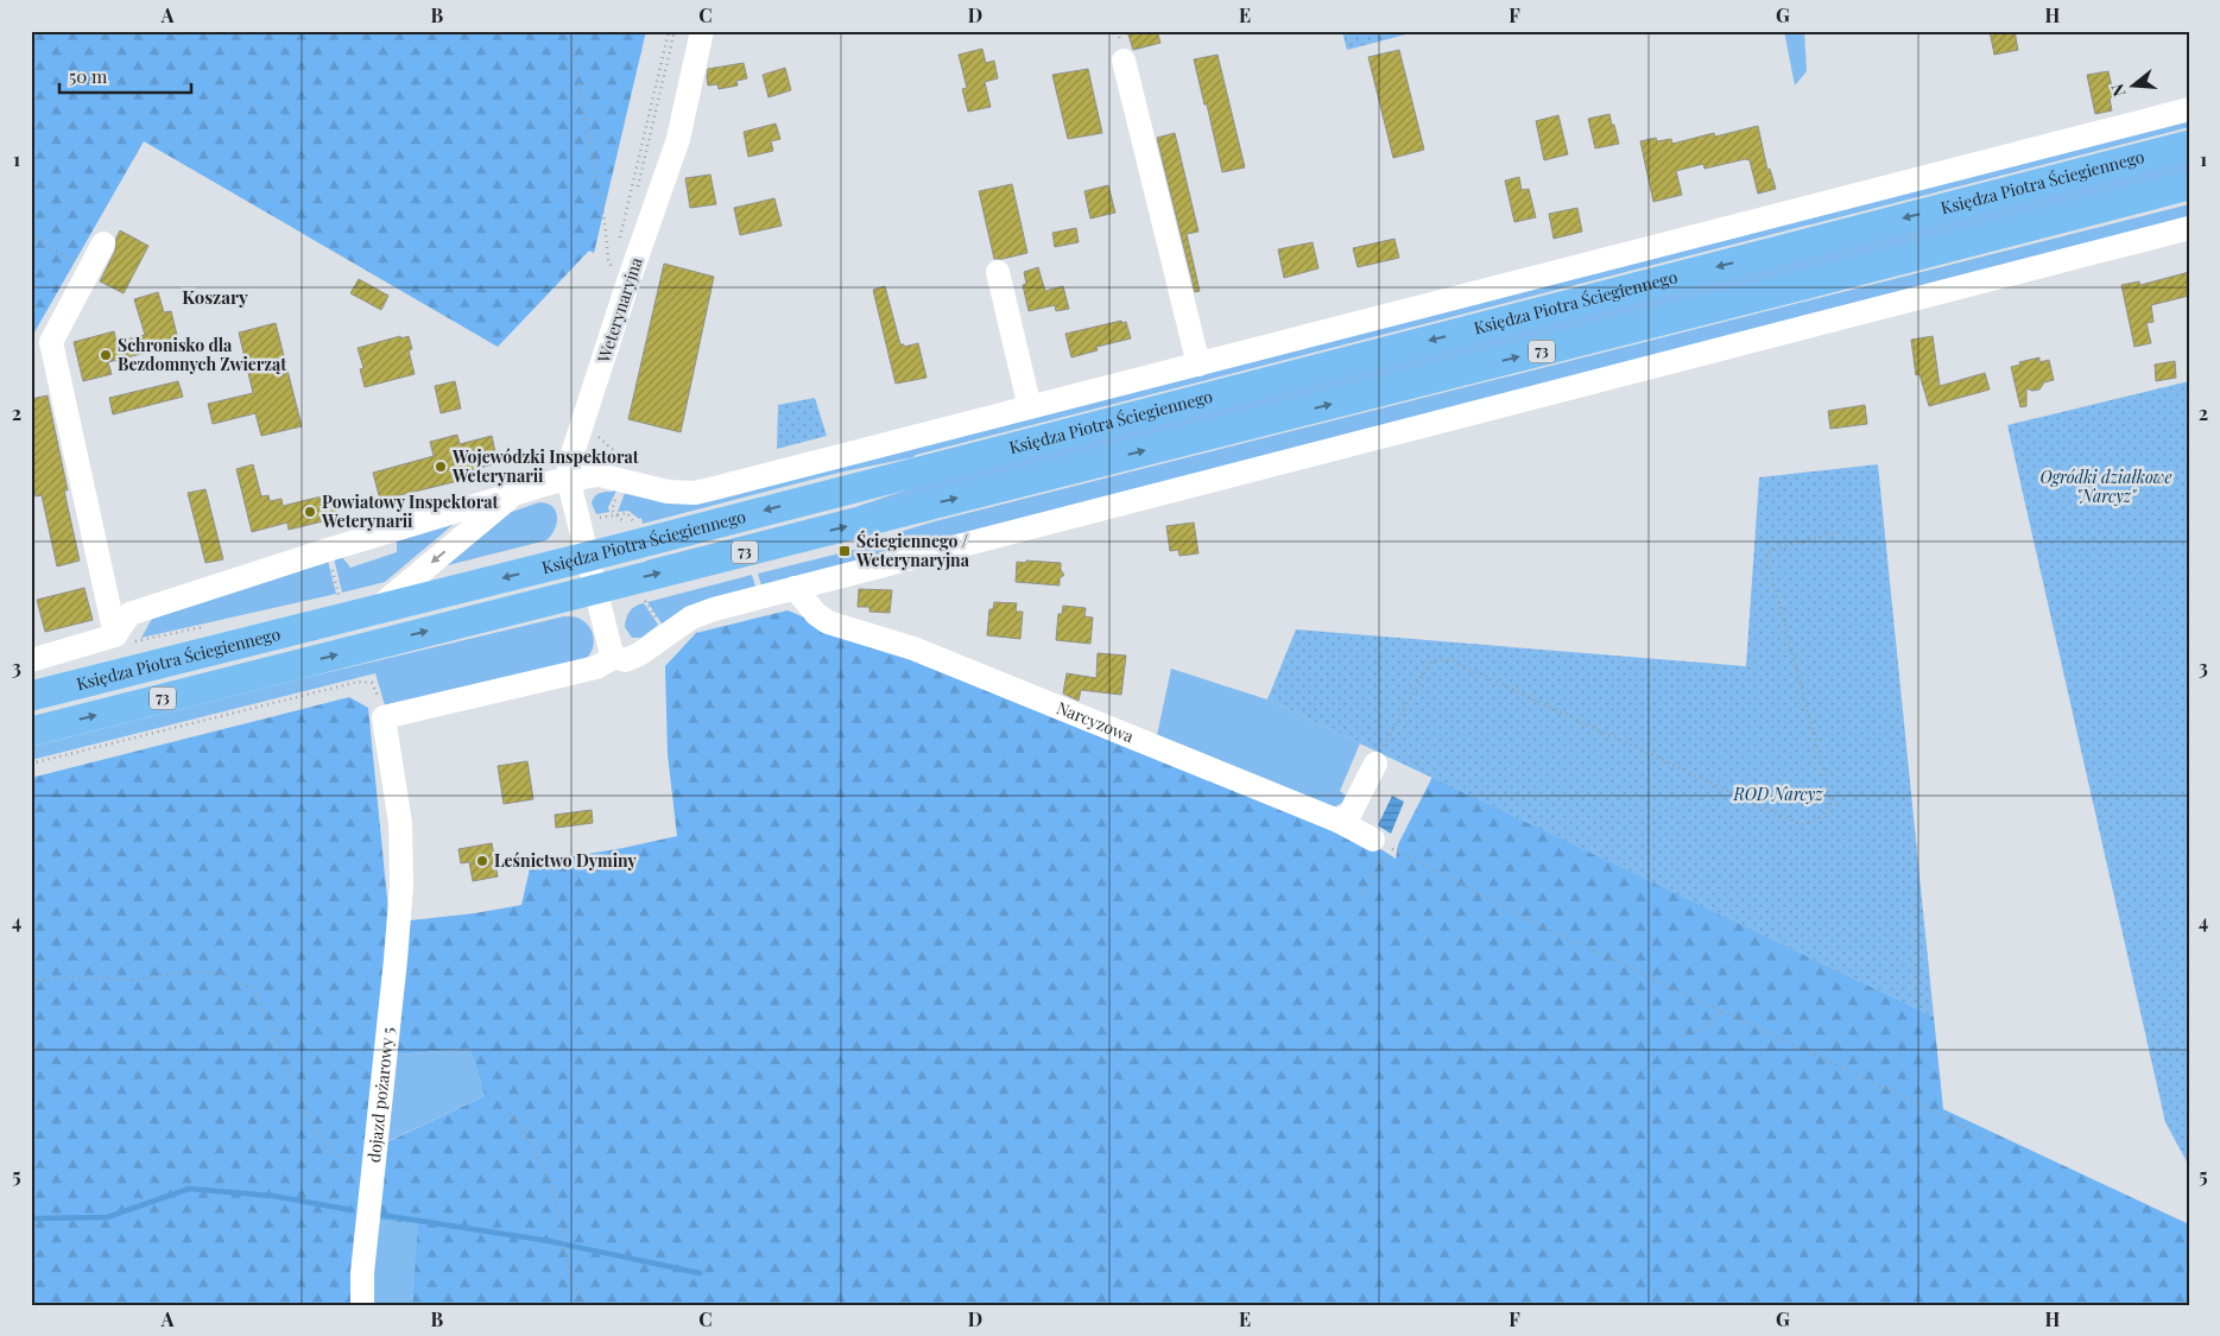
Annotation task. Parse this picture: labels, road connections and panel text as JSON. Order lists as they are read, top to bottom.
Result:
{
  "streets": {
    "main road": ["Księdza Piotra Ściegiennego", "73"],
    "street": ["Weterynaryjna", "Narcyzowa", "dojazd pożarowy 5"]
  },
  "crossings": [
    ["Księdza Piotra Ściegiennego", "Weterynaryjna"]
  ],
  "districts": ["Koszary"],
  "parks": ["Ogródki działkowe \"Narcyz\"", "ROD Narcyz"],
  "places": {
    "other": [
      "Schronisko dla Bezdomnych Zwierząt",
      "Wojewódzki Inspektorat Weterynarii",
      "Powiatowy Inspektorat Weterynarii",
      "Leśnictwo Dyminy"
    ],
    "transit": ["Ściegiennego / Weterynaryjna"]
  },
  "scale_bar": "50 m",
  "north": "left",
  "grid": {
    "columns": [
      "A",
      "B",
      "C",
      "D",
      "E",
      "F",
      "G",
      "H"
    ],
    "rows": [
      "1",
      "2",
      "3",
      "4",
      "5"
    ]
  }
}
